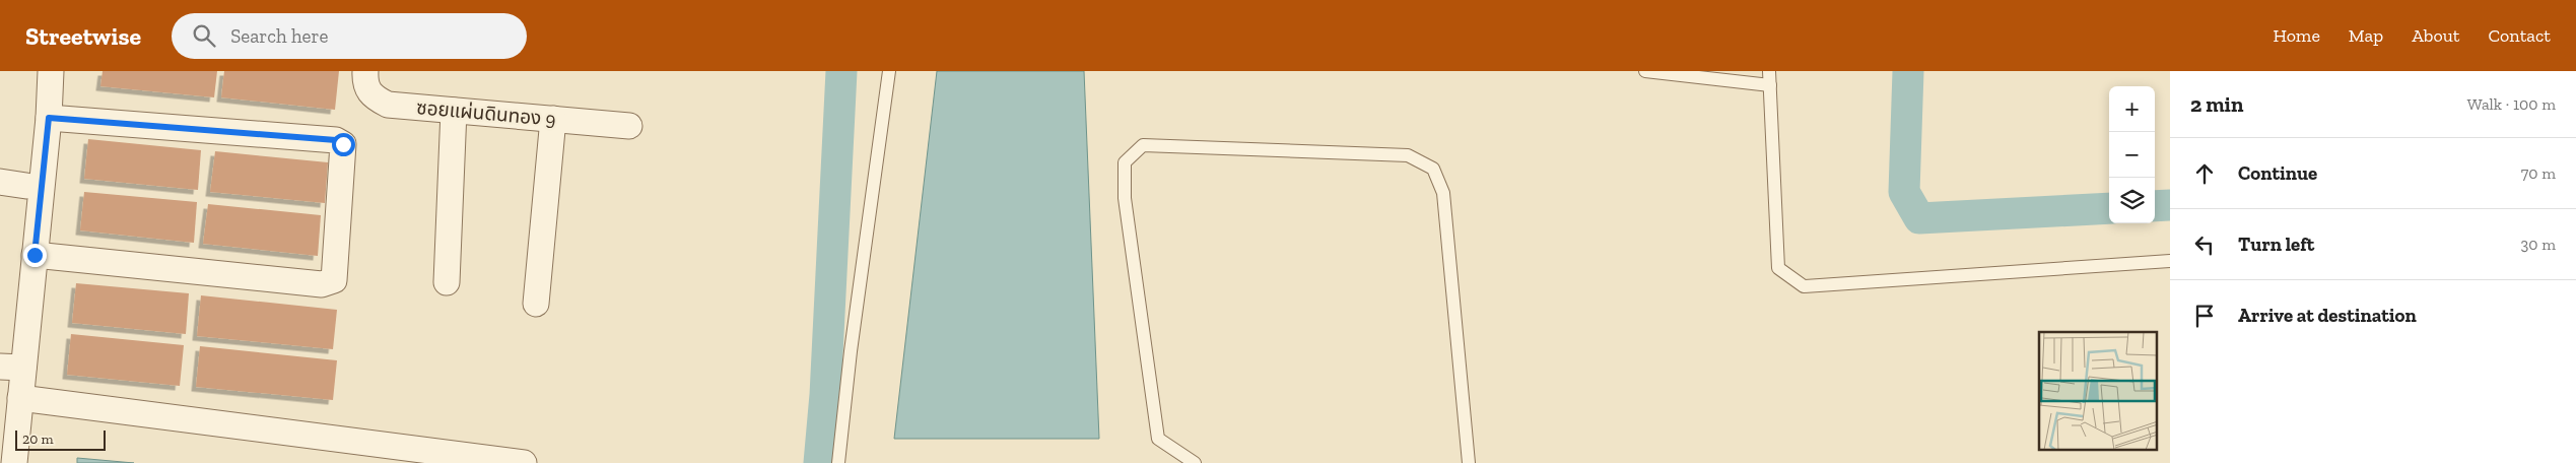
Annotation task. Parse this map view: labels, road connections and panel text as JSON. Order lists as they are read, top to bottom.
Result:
{
  "streets": {
    "street": ["ซอยแผ่นดินทอง 9"]
  },
  "scale_bar": "20 m",
  "page": {
    "header": "Streetwise",
    "search": "Search here",
    "nav": [
      "Home",
      "Map",
      "About",
      "Contact"
    ],
    "heading": ["2 min", "Walk · 100 m"],
    "map_buttons": ["+", "−"],
    "list": [
      ["Continue", "70 m"],
      ["Turn left", "30 m"],
      "Arrive at destination"
    ],
    "scale": "20 m"
  }
}
